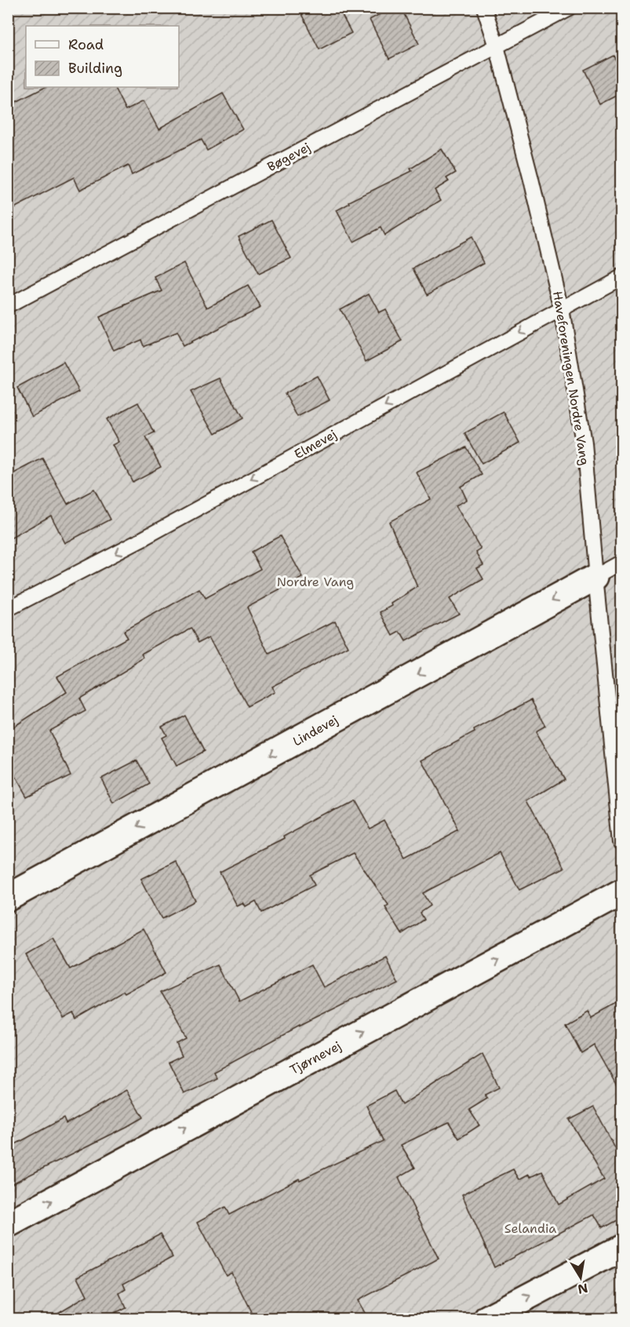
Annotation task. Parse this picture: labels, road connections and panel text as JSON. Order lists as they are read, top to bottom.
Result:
{
  "streets": {
    "street": ["Lindevej", "Tjørnevej"],
    "lane": ["Bøgevej", "Haveforeningen Nordre Vang", "Elmevej"]
  },
  "crossings": [
    ["Bøgevej", "Haveforeningen Nordre Vang"],
    ["Haveforeningen Nordre Vang", "Elmevej"],
    ["Haveforeningen Nordre Vang", "Lindevej"]
  ],
  "one_way": ["Elmevej", "Lindevej", "Tjørnevej"],
  "parks": ["Nordre Vang", "Selandia"],
  "legend": ["Road", "Building"],
  "north": "bottom"
}
